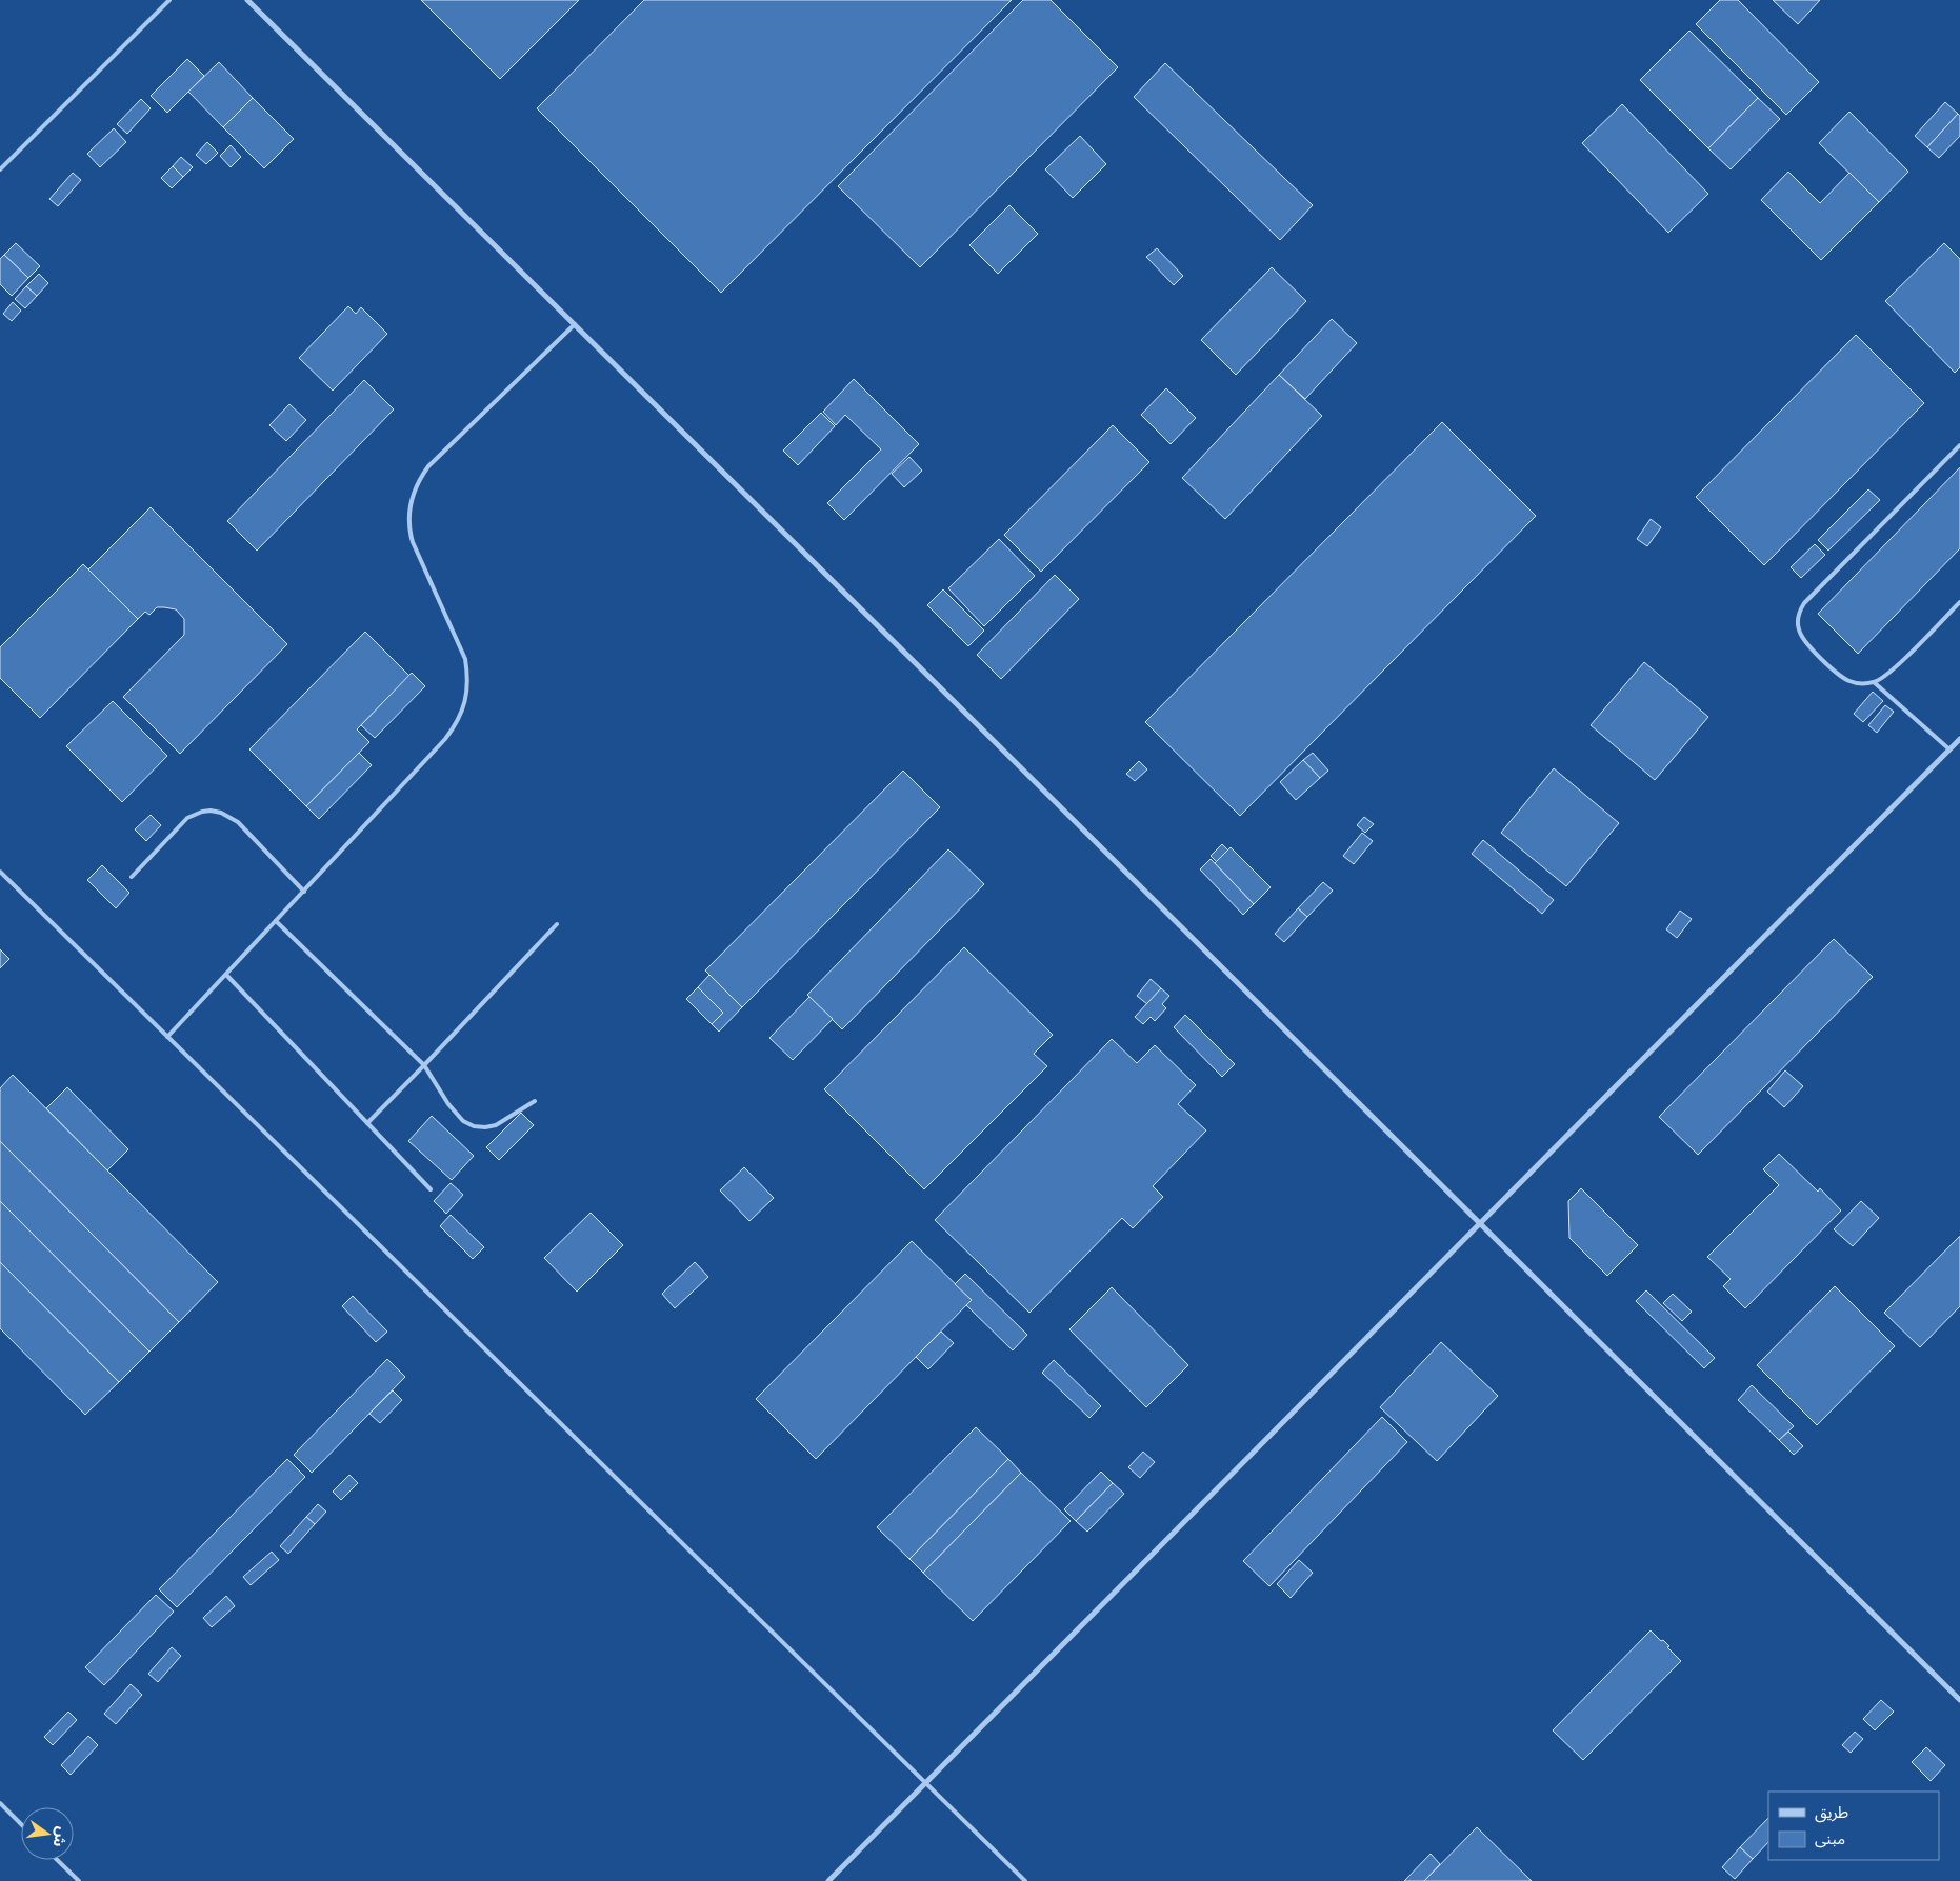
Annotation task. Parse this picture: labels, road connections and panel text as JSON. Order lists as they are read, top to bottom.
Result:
{
  "legend": ["طريق", "مبنى"],
  "north": "right"
}
